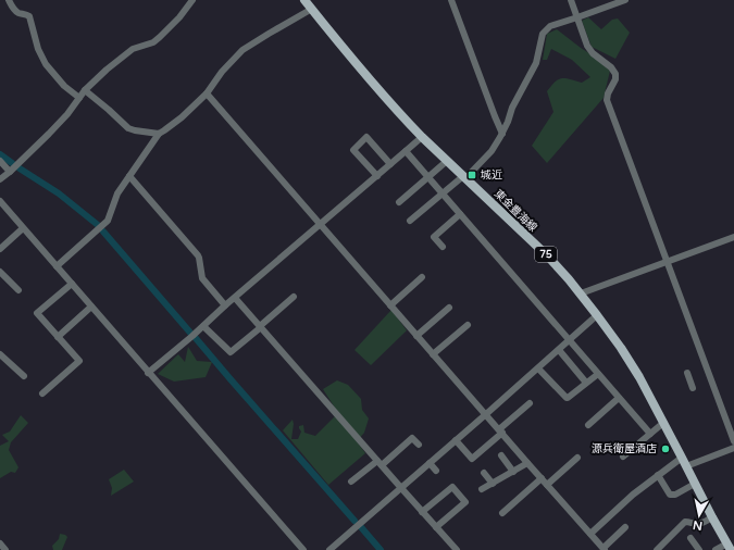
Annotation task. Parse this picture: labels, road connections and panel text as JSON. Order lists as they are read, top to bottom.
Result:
{
  "streets": {
    "main road": ["東金豊海線", "75"]
  },
  "places": {
    "transit": ["城近"],
    "other": ["源兵衛屋酒店"]
  },
  "north": "bottom"
}
